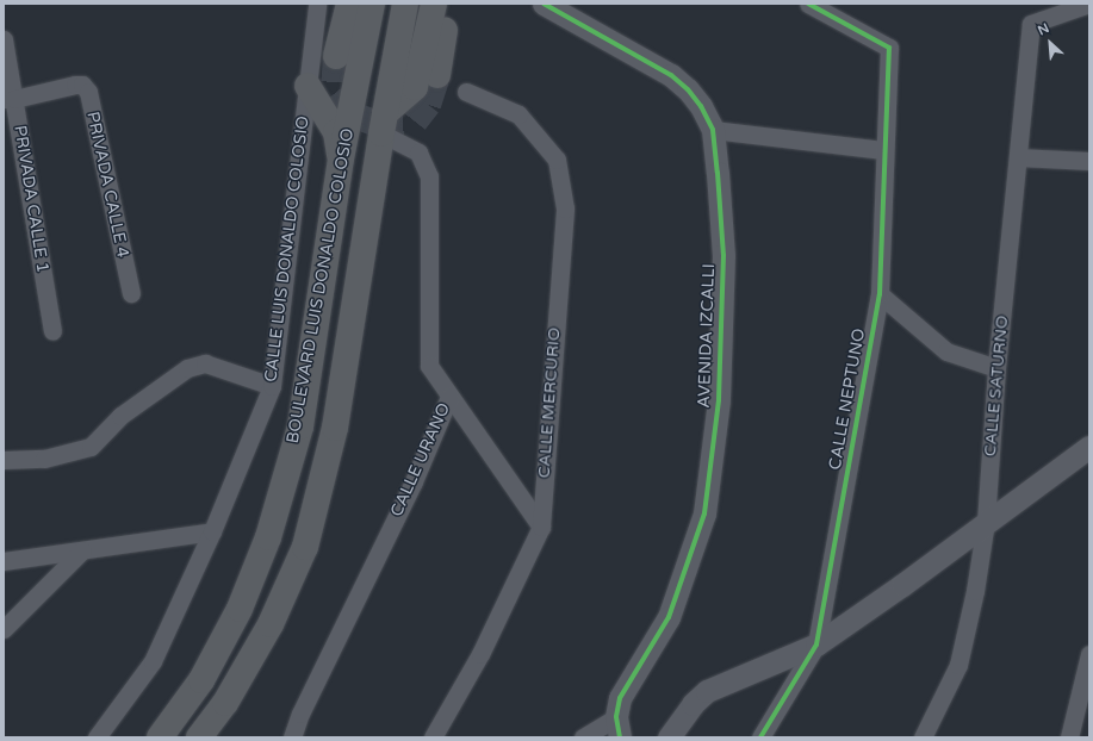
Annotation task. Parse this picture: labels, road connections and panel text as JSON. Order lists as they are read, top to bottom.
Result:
{
  "streets": {
    "highway": ["BOULEVARD LUIS DONALDO COLOSIO"],
    "street": [
      "PRIVADA CALLE 4",
      "PRIVADA CALLE 1",
      "CALLE LUIS DONALDO COLOSIO",
      "AVENIDA IZCALLI",
      "CALLE SATURNO",
      "CALLE NEPTUNO",
      "CALLE MERCURIO",
      "CALLE URANO"
    ]
  },
  "crossings": [
    ["PRIVADA CALLE 4", "PRIVADA CALLE 1"],
    ["BOULEVARD LUIS DONALDO COLOSIO", "CALLE URANO"]
  ],
  "north": "top left"
}
